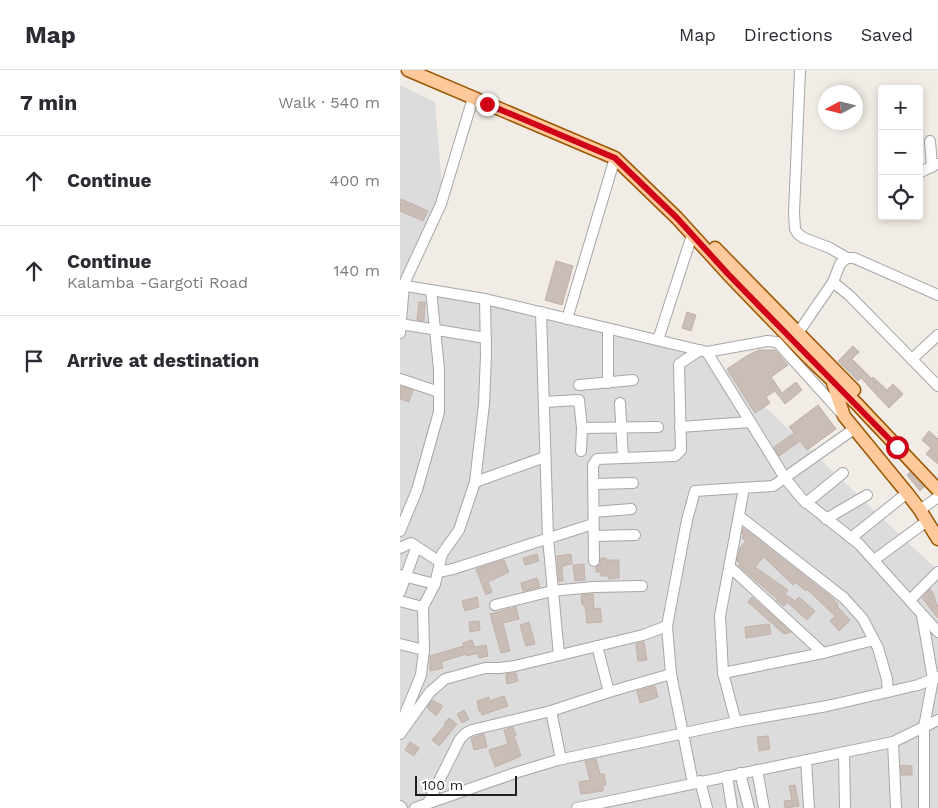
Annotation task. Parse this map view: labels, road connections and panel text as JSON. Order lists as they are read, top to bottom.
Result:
{
  "scale_bar": "100 m",
  "north": "left",
  "page": {
    "header": "Map",
    "nav": ["Map", "Directions", "Saved"],
    "heading": ["7 min", "Walk · 540 m"],
    "map_buttons": ["+", "−"],
    "list": [
      ["Continue", "400 m"],
      ["Continue", "Kalamba -Gargoti Road", "140 m"],
      "Arrive at destination"
    ],
    "scale": "100 m"
  }
}
